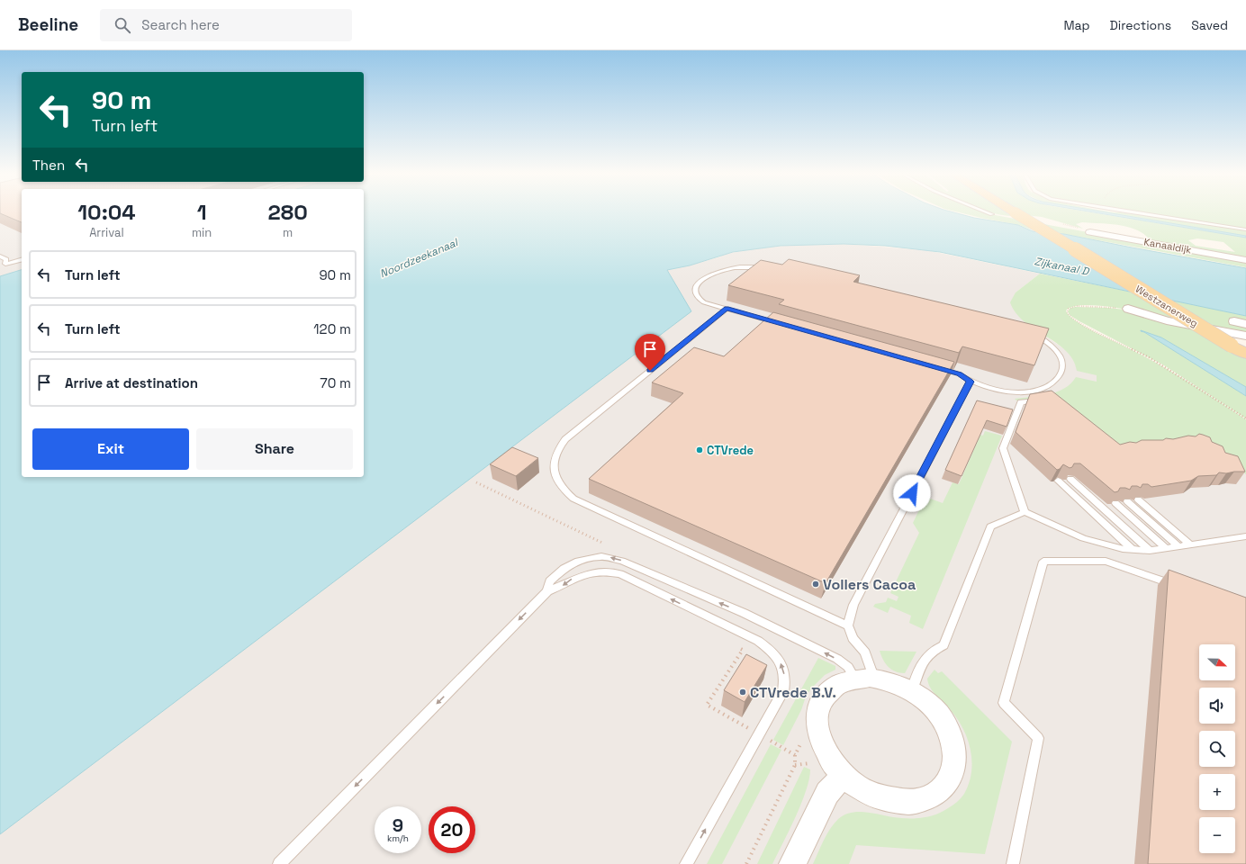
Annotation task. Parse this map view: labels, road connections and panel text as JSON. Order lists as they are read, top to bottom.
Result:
{
  "streets": {
    "main road": ["Westzanerweg"],
    "street": ["Kanaaldijk"]
  },
  "water": ["Noordzeekanaal", "Zijkanaal D"],
  "places": ["CTVrede", "Vollers Cacoa", "CTVrede B.V."],
  "north": "right",
  "page": {
    "header": "Beeline",
    "search": "Search here",
    "nav": ["Map", "Directions", "Saved"],
    "turn": ["90 m", "Turn left"],
    "then": "Then",
    "eta": [
      "10:04",
      "Arrival",
      "1",
      "min",
      "280",
      "m"
    ],
    "list": [
      {
        "name": "Turn left",
        "value": "90 m"
      },
      {
        "name": "Turn left",
        "value": "120 m"
      },
      {
        "name": "Arrive at destination",
        "value": "70 m"
      }
    ],
    "buttons": ["Exit", "Share"],
    "map_buttons": ["+", "−"],
    "speed": "9 km/h",
    "limit": "20"
  }
}
